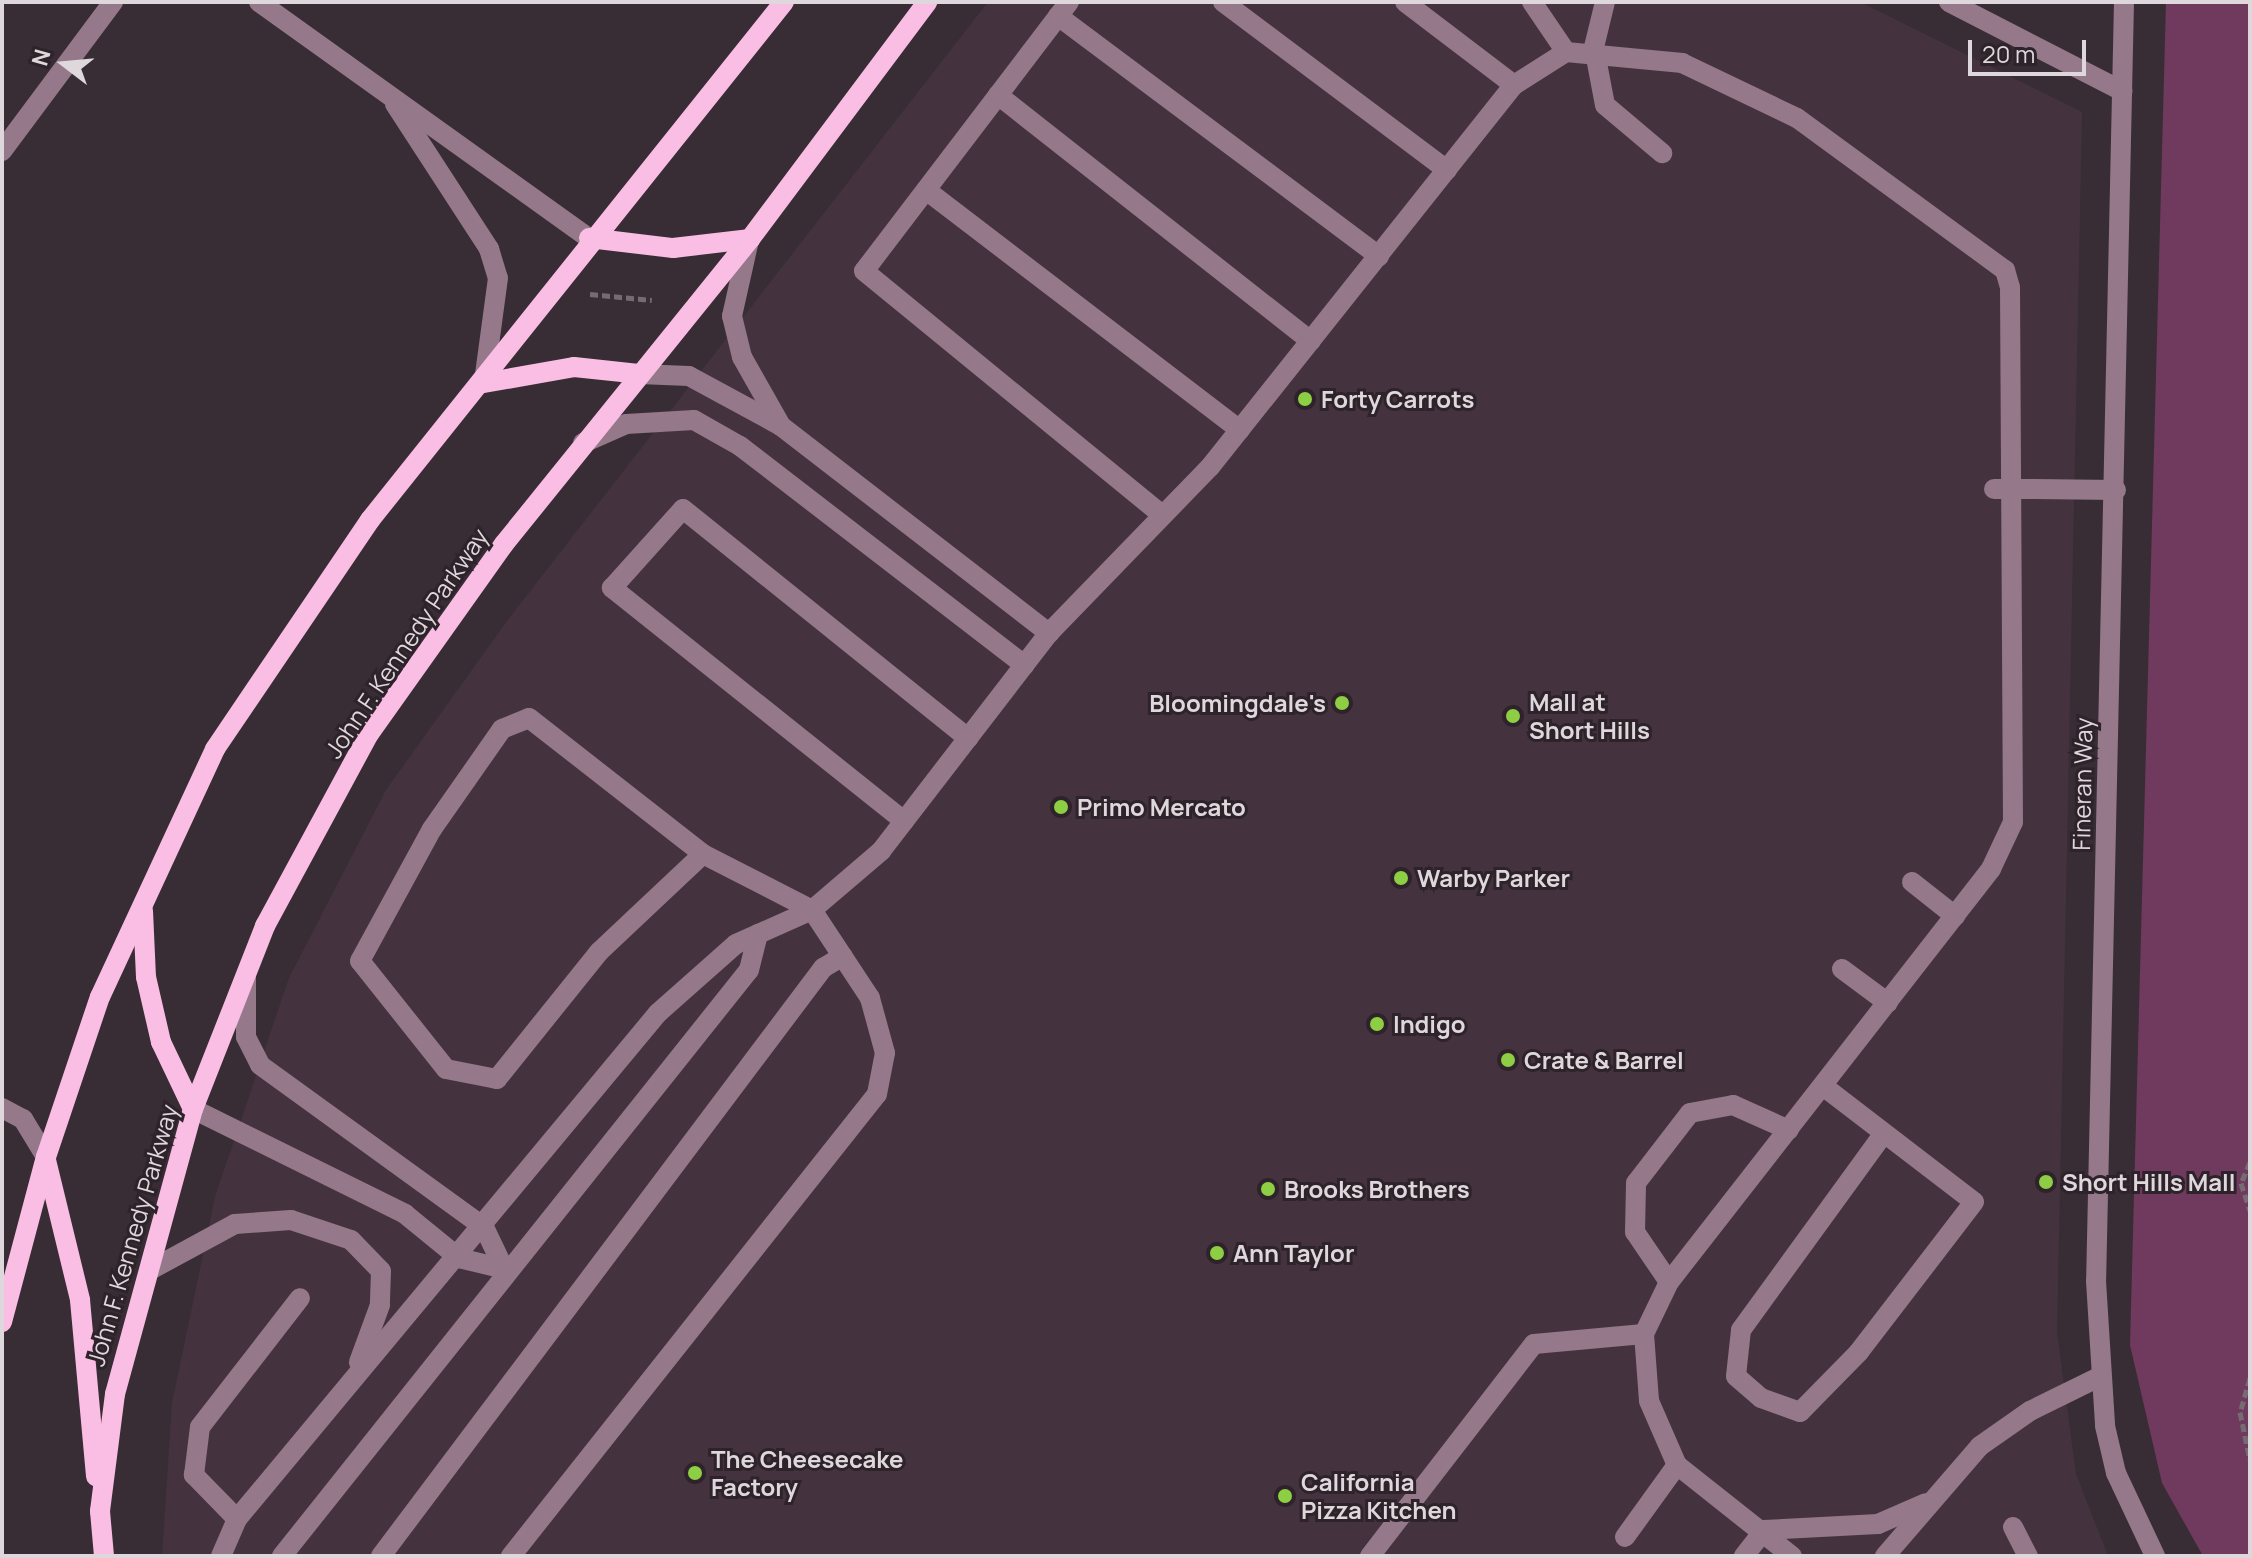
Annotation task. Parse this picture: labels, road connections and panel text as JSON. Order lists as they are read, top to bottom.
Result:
{
  "streets": {
    "main road": ["John F. Kennedy Parkway"],
    "street": ["Fineran Way"]
  },
  "places": [
    "Forty Carrots",
    "Bloomingdale's",
    "Mall at Short Hills",
    "Primo Mercato",
    "Warby Parker",
    "Indigo",
    "Crate & Barrel",
    "Short Hills Mall",
    "Brooks Brothers",
    "Ann Taylor",
    "The Cheesecake Factory",
    "California Pizza Kitchen"
  ],
  "scale_bar": "20 m",
  "north": "left"
}
